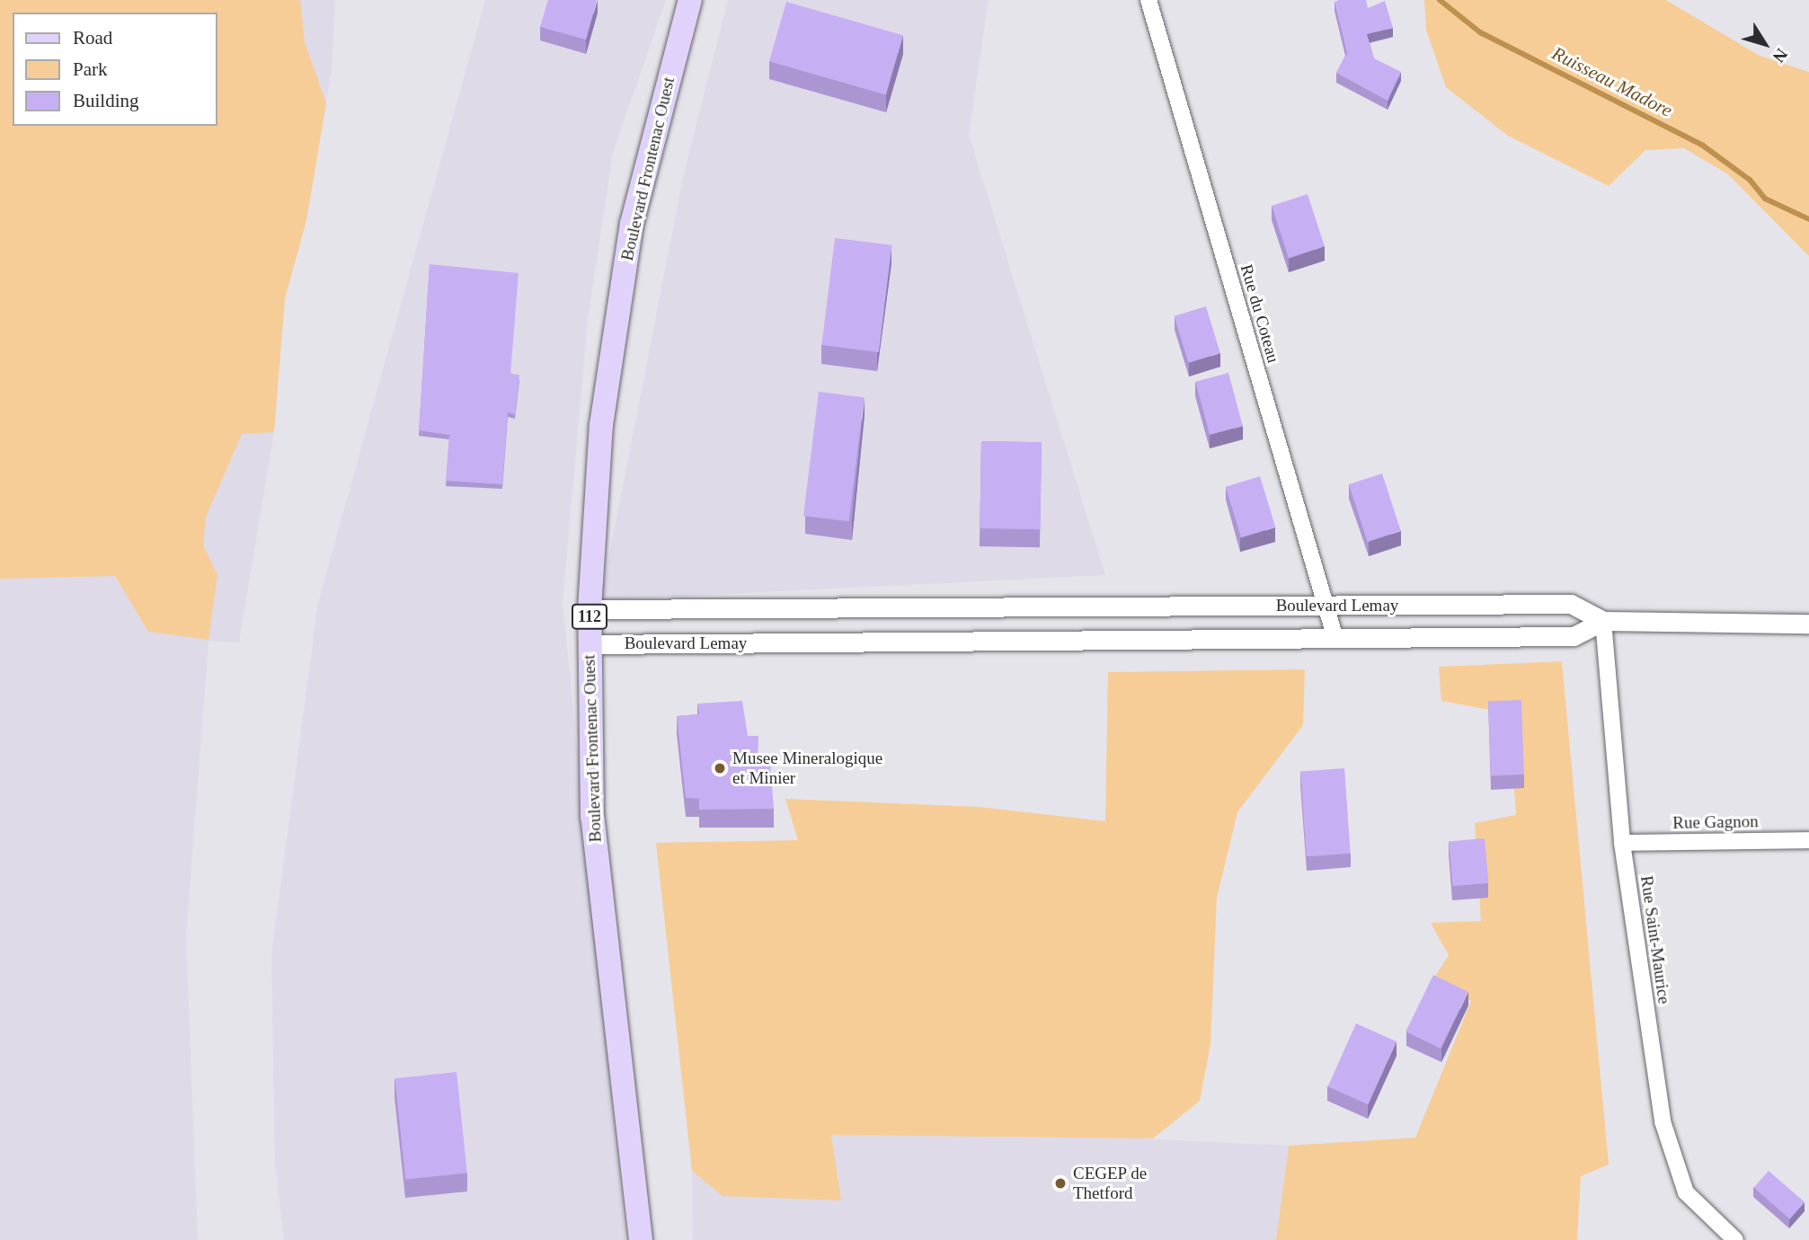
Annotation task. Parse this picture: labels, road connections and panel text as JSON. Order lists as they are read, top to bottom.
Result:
{
  "streets": {
    "main road": ["Boulevard Frontenac Ouest", "112"],
    "street": [
      "Rue du Coteau",
      "Boulevard Lemay",
      "Rue Gagnon",
      "Rue Saint-Maurice"
    ]
  },
  "crossings": [
    ["Boulevard Frontenac Ouest", "Boulevard Lemay"],
    ["Rue du Coteau", "Boulevard Lemay"],
    ["Boulevard Lemay", "Rue Saint-Maurice"],
    ["Rue Gagnon", "Rue Saint-Maurice"]
  ],
  "water": ["Ruisseau Madore"],
  "places": ["Musee Mineralogique et Minier", "CEGEP de Thetford"],
  "legend": ["Road", "Park", "Building"],
  "north": "bottom right"
}
